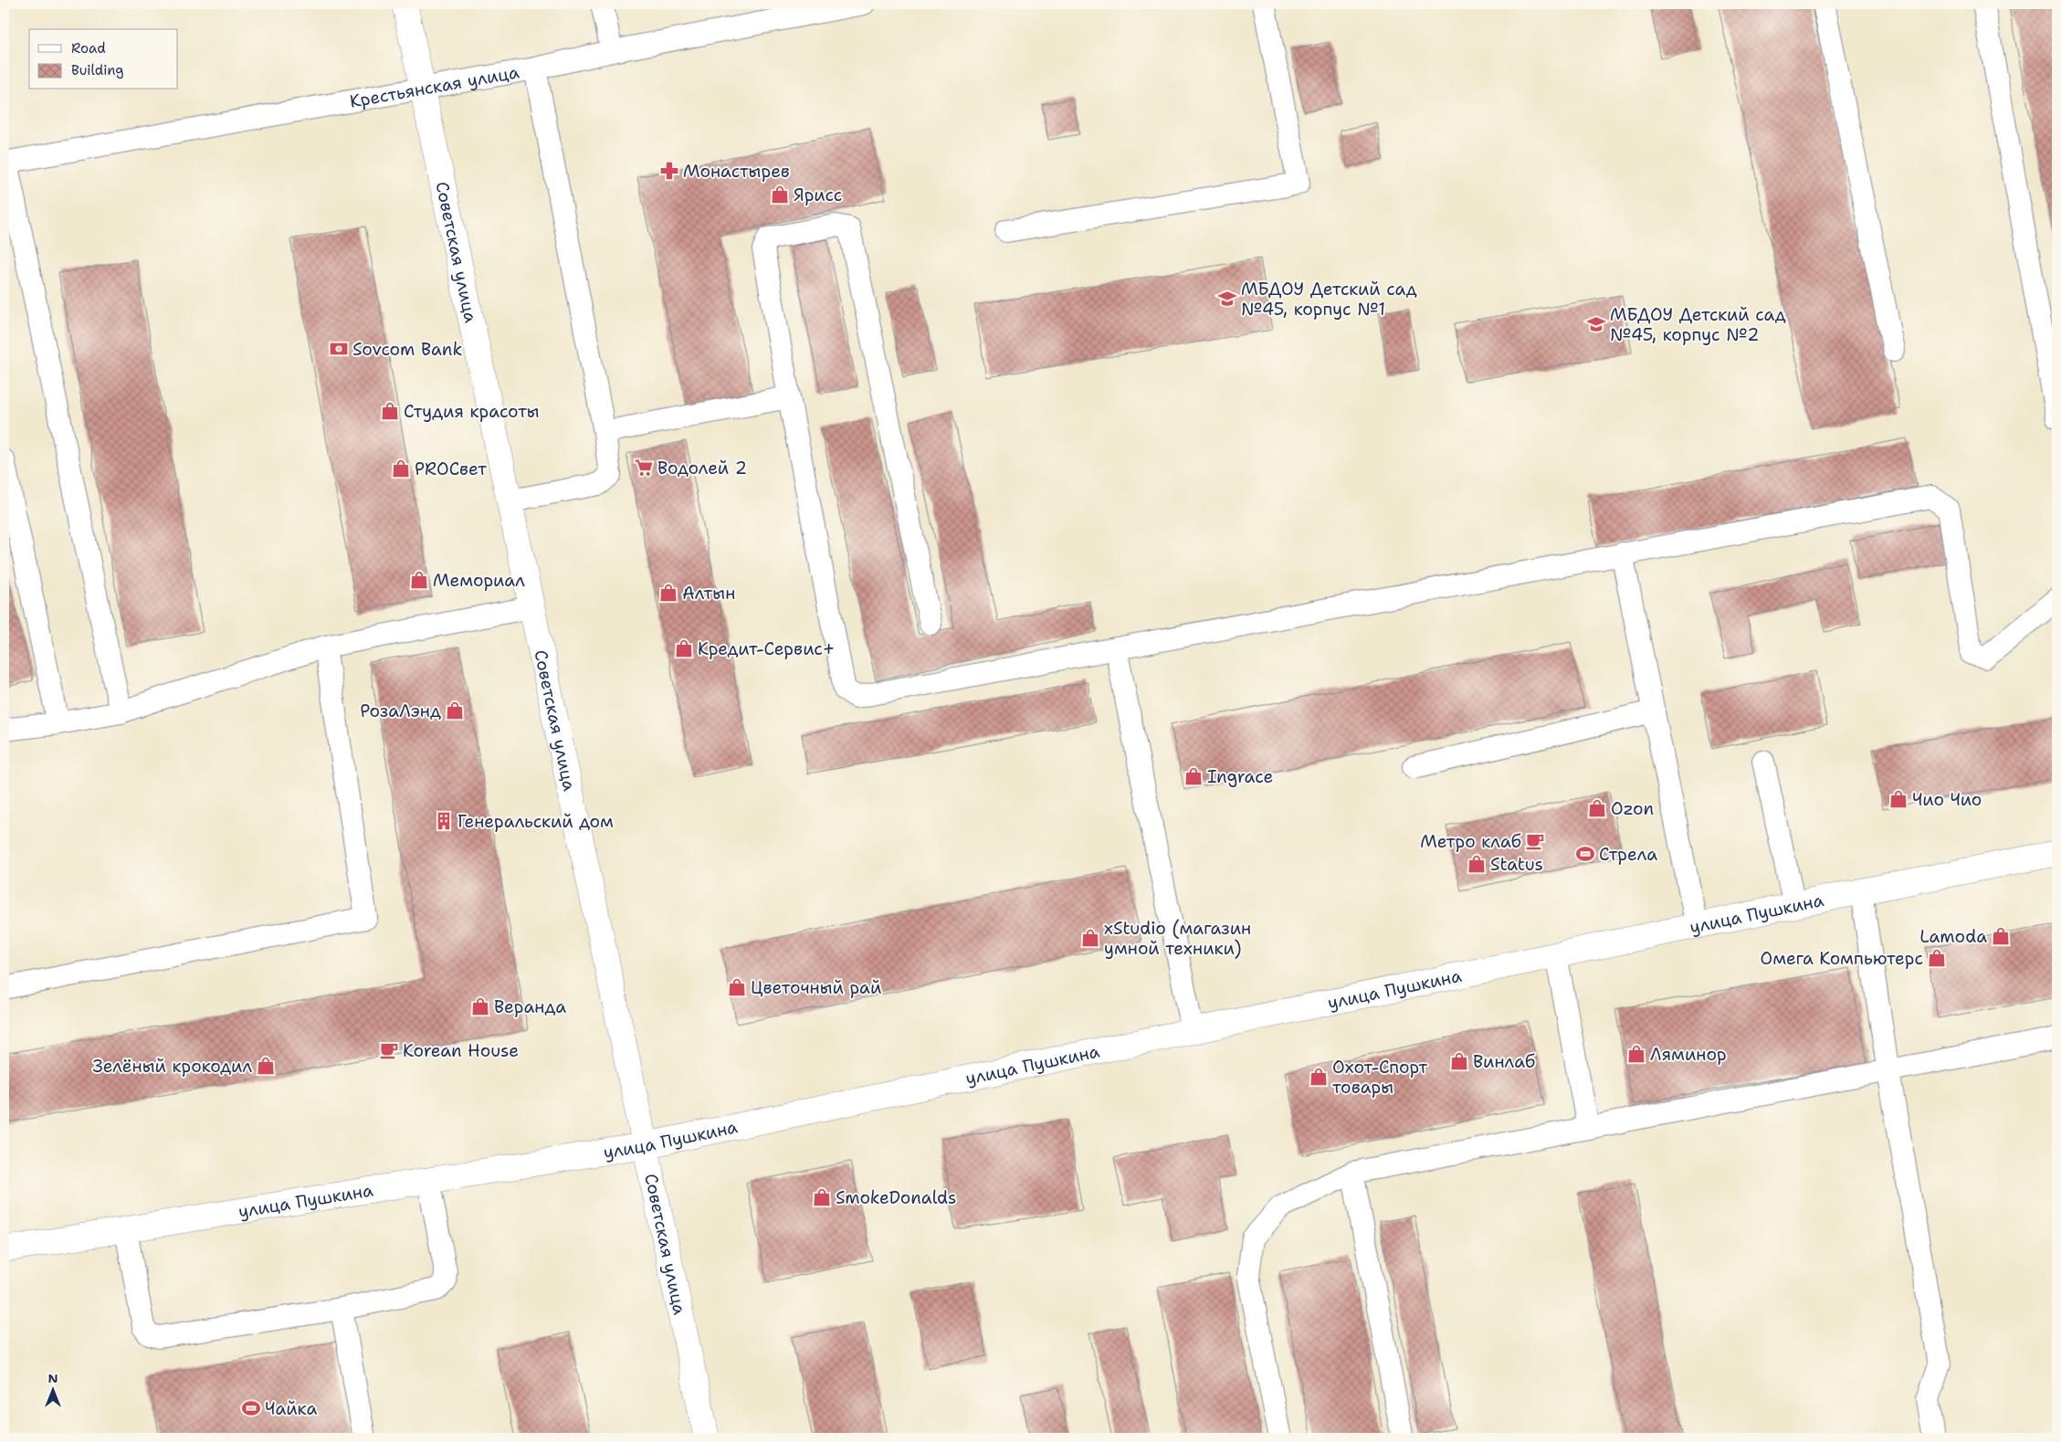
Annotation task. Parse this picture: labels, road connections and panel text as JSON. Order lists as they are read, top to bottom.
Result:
{
  "streets": {
    "main road": ["Советская улица", "улица Пушкина"],
    "lane": ["Крестьянская улица"]
  },
  "crossings": [
    ["Крестьянская улица", "Советская улица"],
    ["Советская улица", "улица Пушкина"]
  ],
  "places": {
    "pharmacy": ["Монастырев"],
    "shop": [
      "Ярисс",
      "Студия красоты",
      "PROСвет",
      "Мемориал",
      "Алтын",
      "Кредит-Сервис+",
      "РозаЛэнд",
      "Ingrace",
      "Чио Чио",
      "Ozon",
      "Status",
      "Lamoda",
      "xStudio (магазин умной техники)",
      "Омега Компьютерс",
      "Цветочный рай",
      "Веранда",
      "Ляминор",
      "Винлаб",
      "Зелёный крокодил",
      "Охот-Спорт товары",
      "SmokeDonalds"
    ],
    "school or university": ["МБДОУ Детский сад №45, корпус №1", "МБДОУ Детский сад №45, корпус №2"],
    "bank": ["Sovcom Bank"],
    "supermarket": ["Водолей 2"],
    "building": ["Генеральский дом"],
    "cafe": ["Метро клаб", "Korean House"],
    "sports": ["Стрела", "Чайка"]
  },
  "legend": ["Road", "Building"],
  "north": "top"
}
